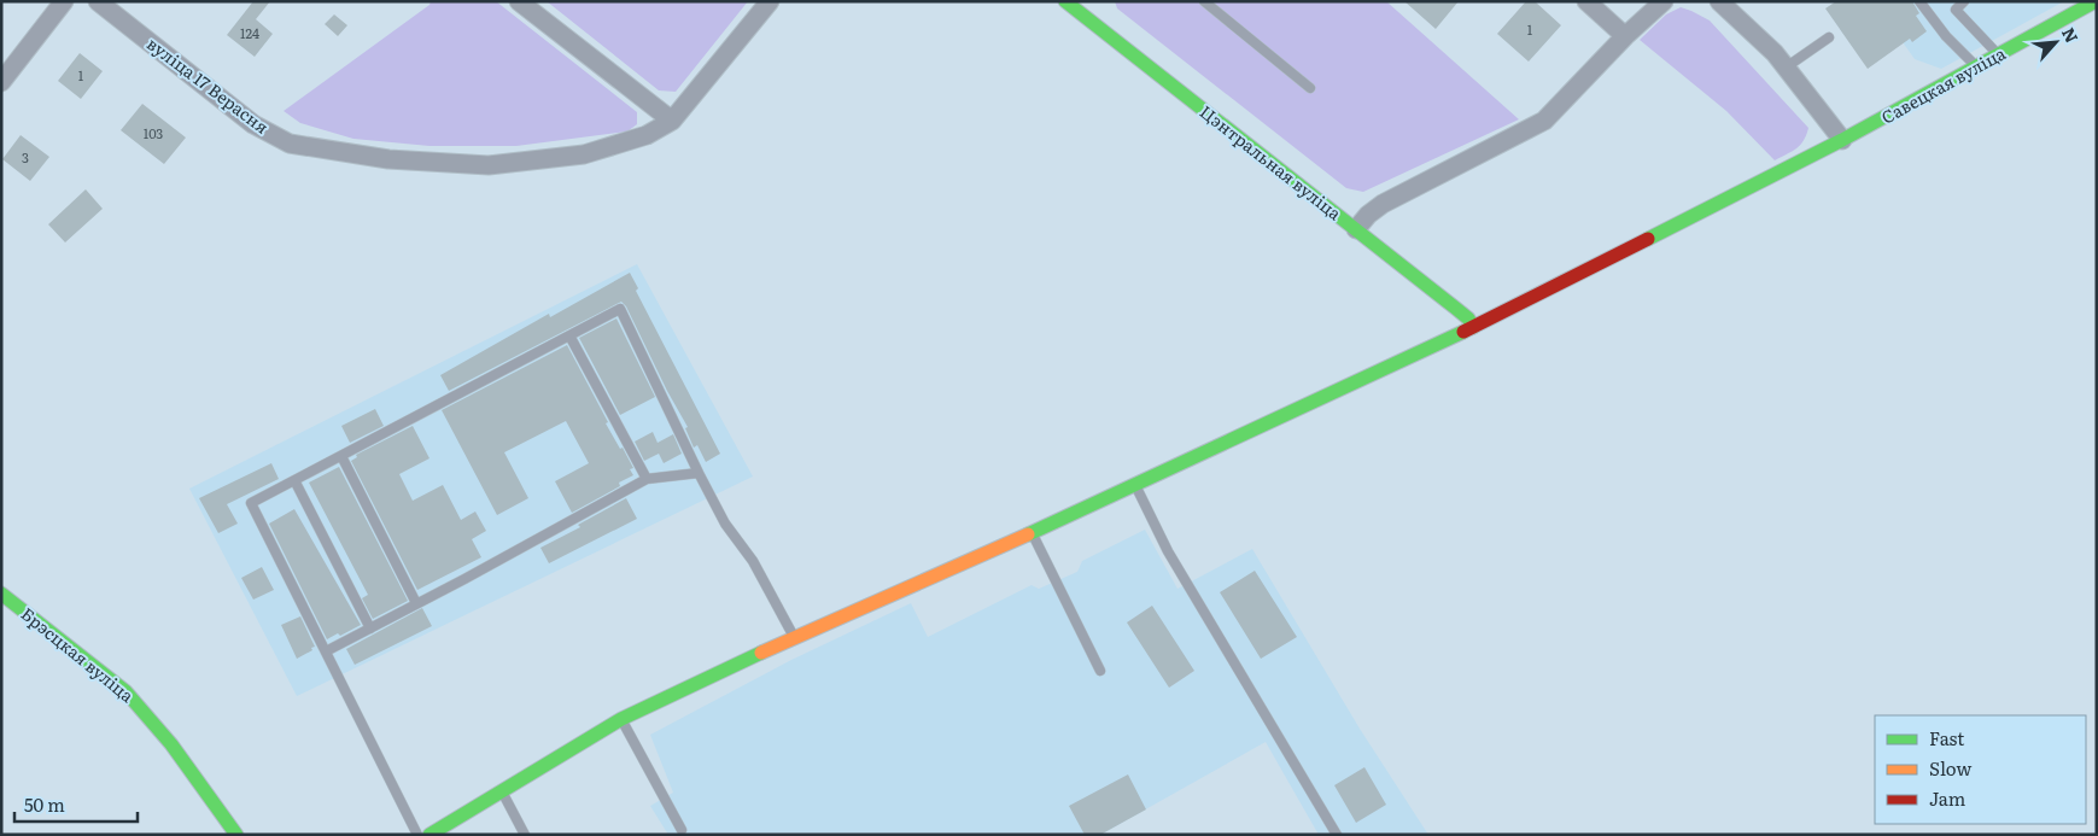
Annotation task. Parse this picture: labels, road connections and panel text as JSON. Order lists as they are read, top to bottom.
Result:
{
  "streets": {
    "street": [
      "вуліца 17 Верасня",
      "Савецкая вуліца",
      "Цэнтральная вуліца",
      "Брэсцкая вуліца"
    ]
  },
  "crossings": [
    ["Савецкая вуліца", "Цэнтральная вуліца"]
  ],
  "house_numbers": [
    "1",
    "124",
    "1",
    "103",
    "3"
  ],
  "legend": ["Fast", "Slow", "Jam"],
  "scale_bar": "50 m",
  "north": "top right"
}
